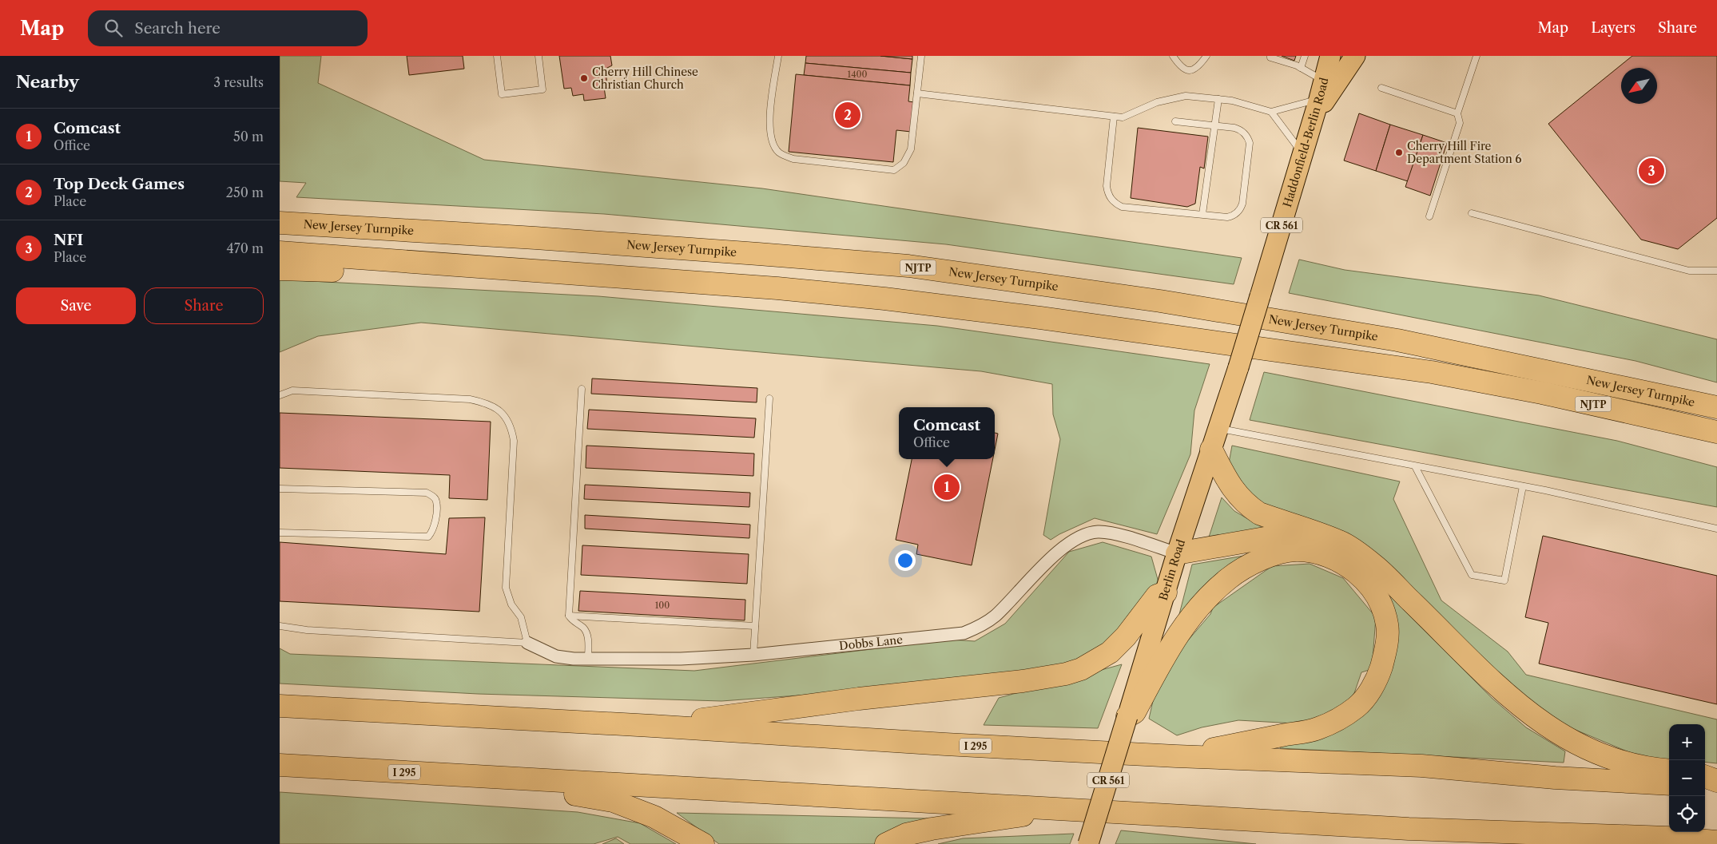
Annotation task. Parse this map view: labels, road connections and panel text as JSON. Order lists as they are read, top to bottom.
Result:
{
  "streets": {
    "highway": ["New Jersey Turnpike", "NJTP", "I 295"],
    "main road": ["Haddonfield-Berlin Road", "CR 561", "Berlin Road"],
    "street": ["Dobbs Lane"]
  },
  "crossings": [
    ["Haddonfield-Berlin Road", "Berlin Road"],
    ["Berlin Road", "Dobbs Lane"]
  ],
  "places": ["Cherry Hill Chinese Christian Church", "Cherry Hill Fire Department Station 6"],
  "house_numbers": ["1400", "100"],
  "north": "bottom left",
  "page": {
    "header": "Map",
    "search": "Search here",
    "nav": ["Map", "Layers", "Share"],
    "heading": ["Nearby", "3 results"],
    "pins": ["2", "3", "1"],
    "list": [
      {
        "mark": "1",
        "name": "Comcast",
        "note": "Office",
        "value": "50 m"
      },
      {
        "mark": "2",
        "name": "Top Deck Games",
        "note": "Place",
        "value": "250 m"
      },
      {
        "mark": "3",
        "name": "NFI",
        "note": "Place",
        "value": "470 m"
      }
    ],
    "buttons": ["Save", "Share"],
    "popup": ["Comcast", "Office"],
    "map_buttons": ["+", "−"]
  }
}
